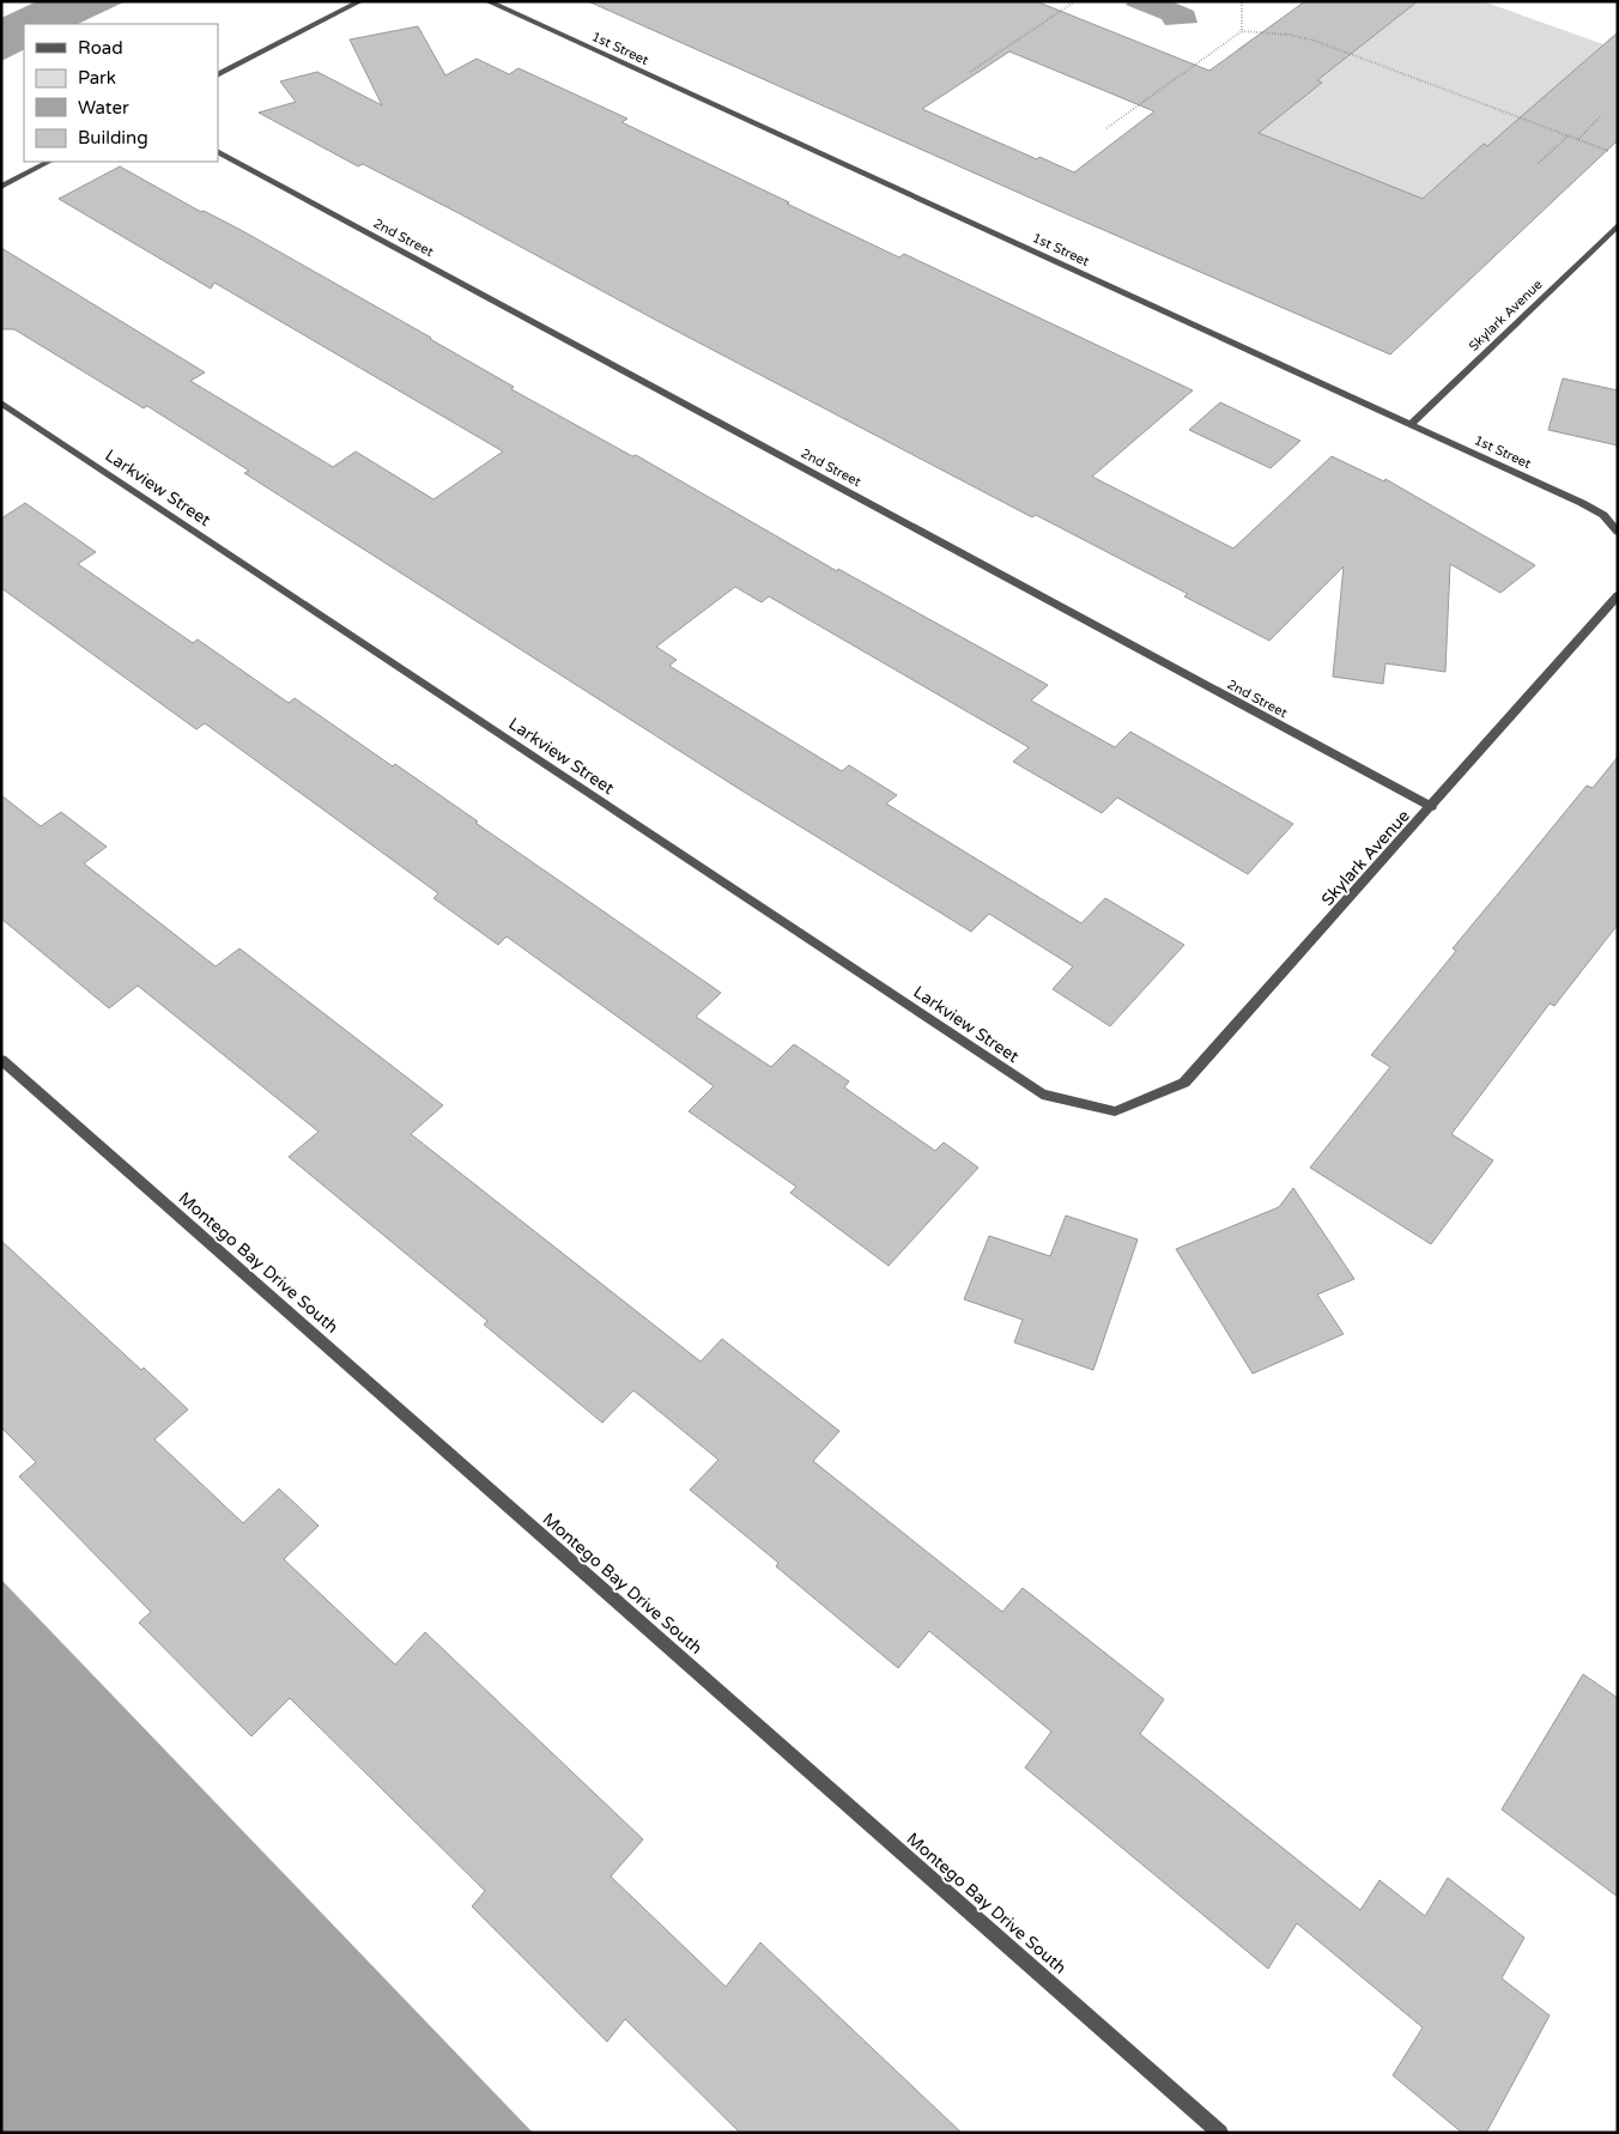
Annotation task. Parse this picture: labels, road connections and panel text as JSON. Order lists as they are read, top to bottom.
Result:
{
  "streets": {
    "street": [
      "1st Street",
      "2nd Street",
      "Skylark Avenue",
      "Larkview Street",
      "Montego Bay Drive South"
    ]
  },
  "crossings": [
    ["1st Street", "Skylark Avenue"],
    ["2nd Street", "Skylark Avenue"],
    ["Skylark Avenue", "Larkview Street"]
  ],
  "legend": [
    "Road",
    "Park",
    "Water",
    "Building"
  ]
}
